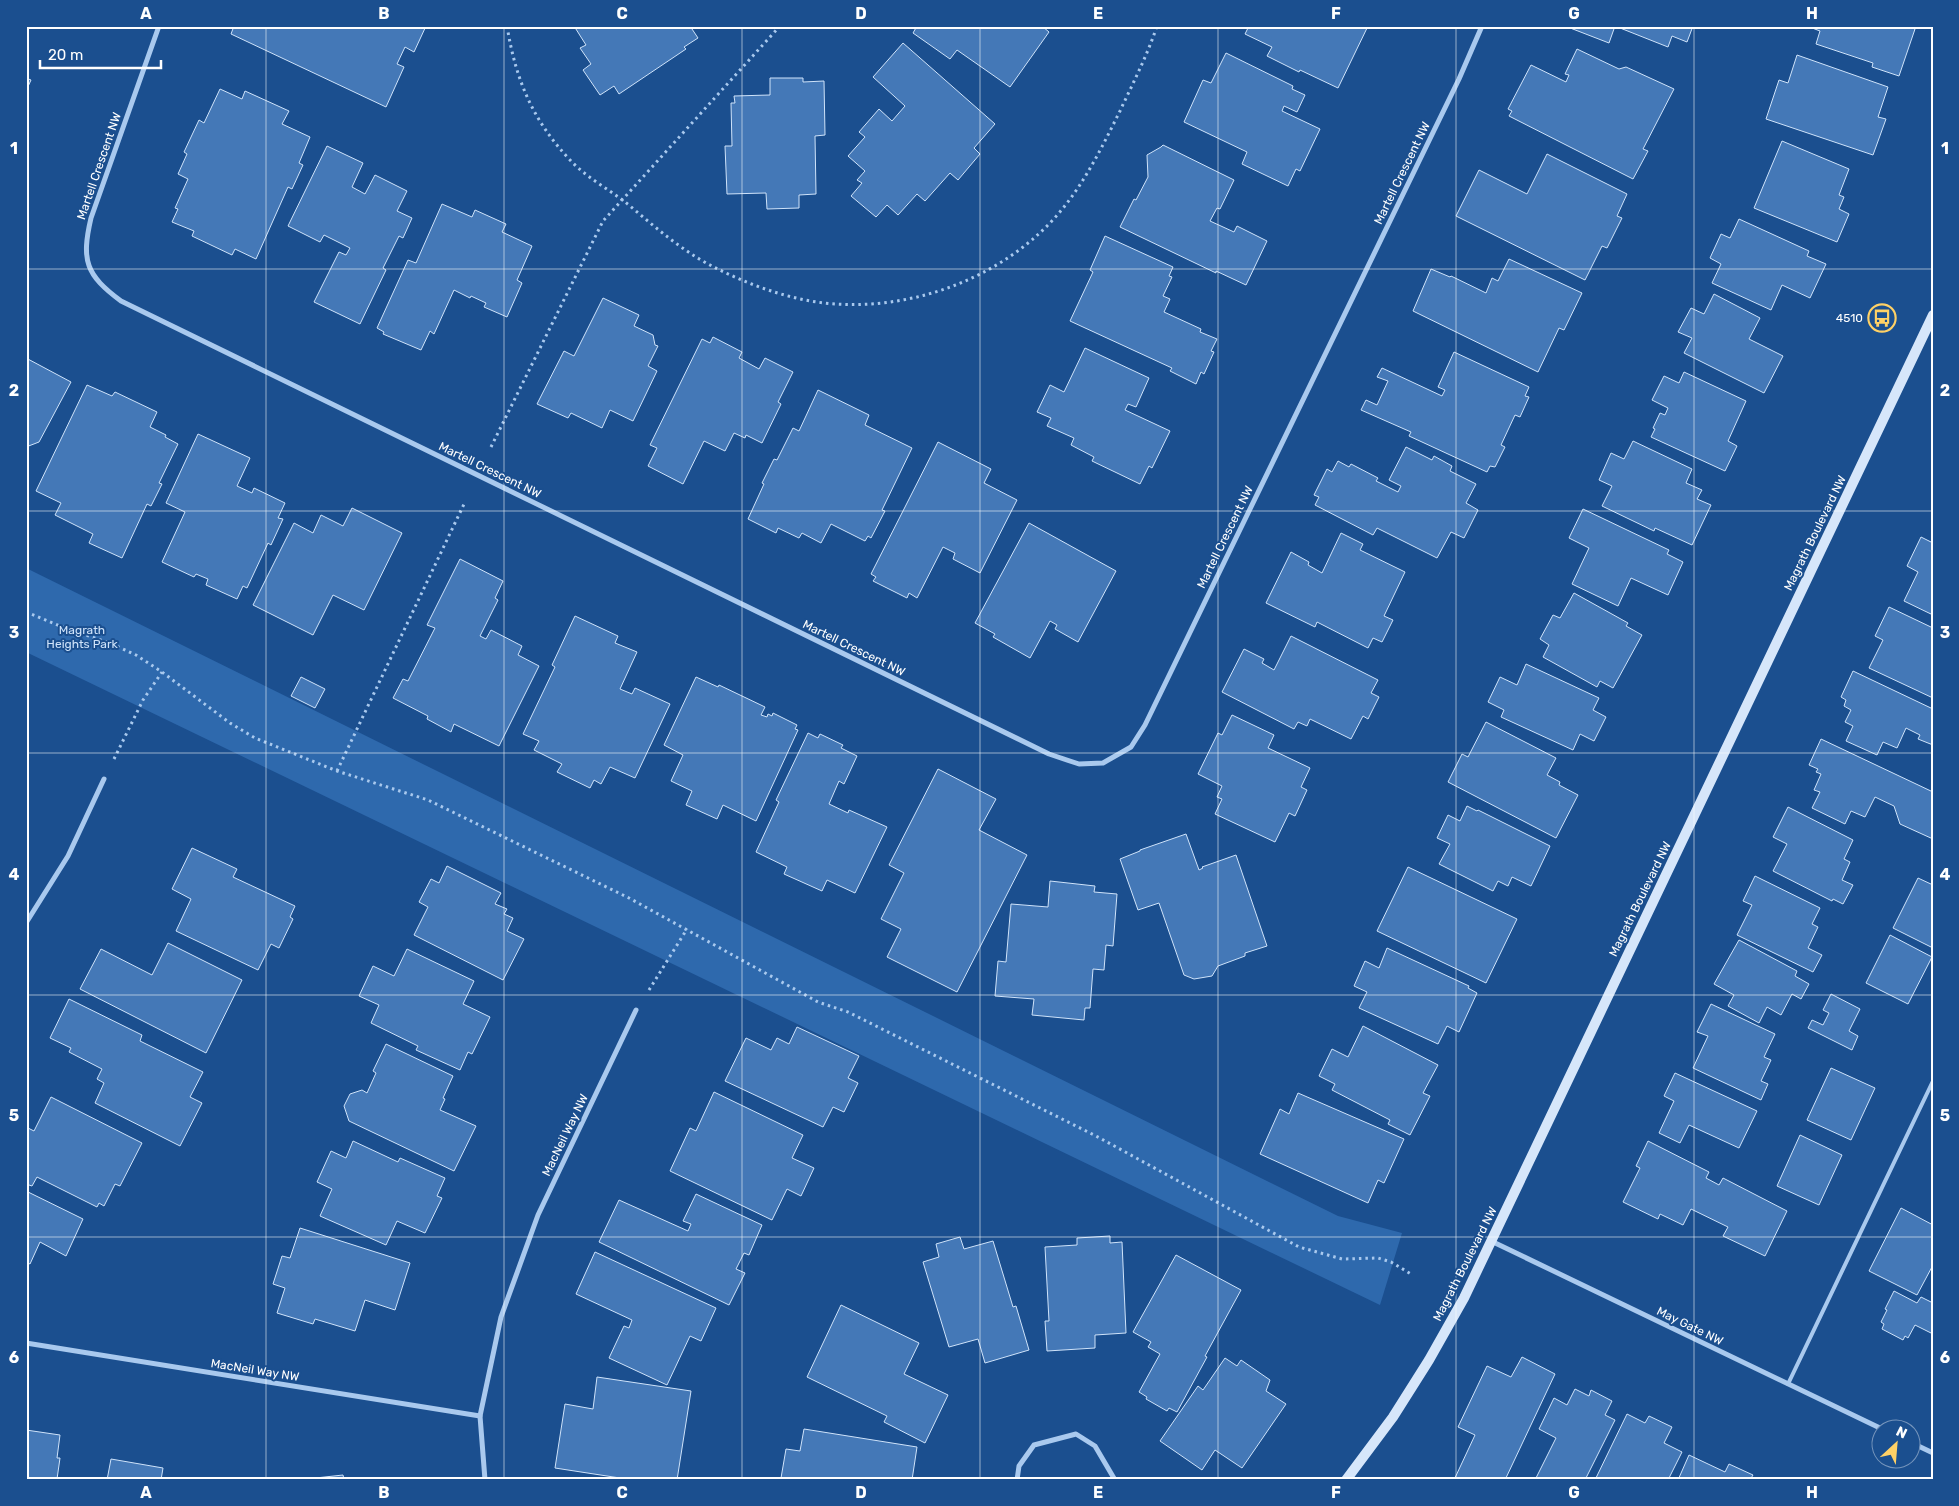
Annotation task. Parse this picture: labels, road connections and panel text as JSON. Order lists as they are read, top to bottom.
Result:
{
  "streets": {
    "street": [
      "Martell Crescent NW",
      "Magrath Boulevard NW",
      "MacNeil Way NW",
      "May Gate NW"
    ]
  },
  "crossings": [
    ["Magrath Boulevard NW", "May Gate NW"]
  ],
  "parks": ["Magrath Heights Park"],
  "places": {
    "bus stop": ["4510"]
  },
  "scale_bar": "20 m",
  "north": "top right",
  "grid": {
    "columns": [
      "A",
      "B",
      "C",
      "D",
      "E",
      "F",
      "G",
      "H"
    ],
    "rows": [
      "1",
      "2",
      "3",
      "4",
      "5",
      "6"
    ]
  }
}
